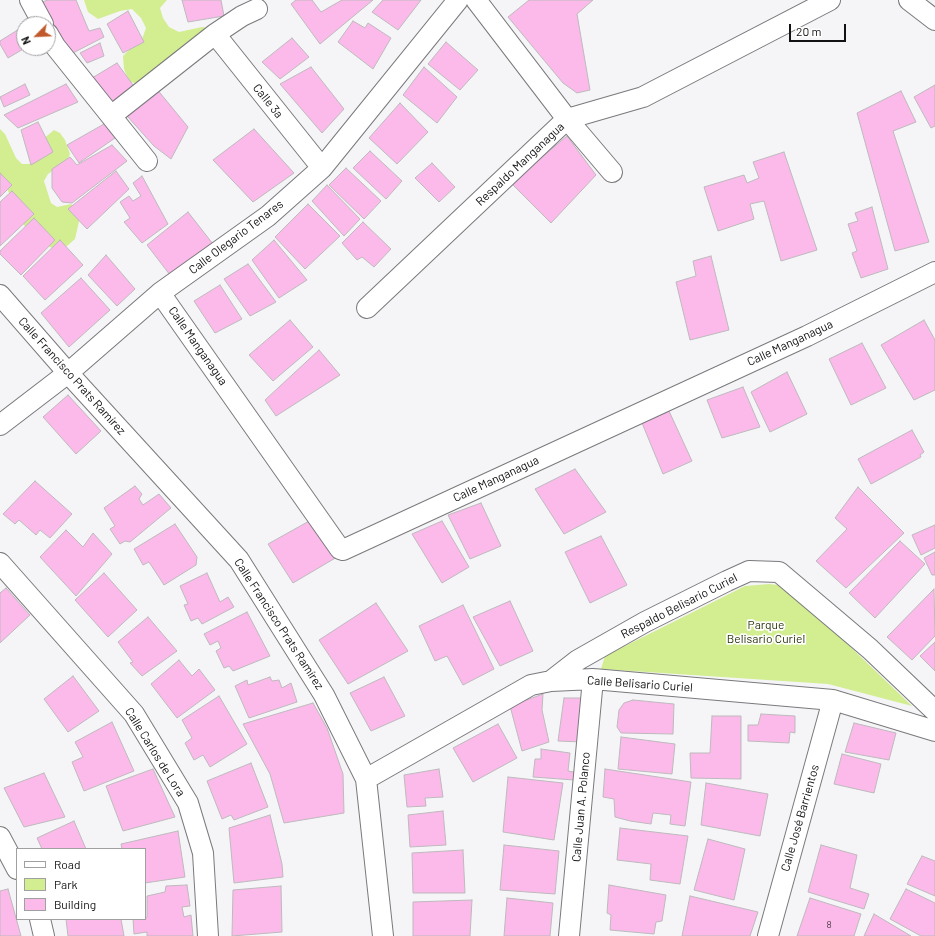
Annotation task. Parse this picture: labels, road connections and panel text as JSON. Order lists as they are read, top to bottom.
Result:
{
  "streets": {
    "street": [
      "Calle 3a",
      "Respaldo Manganagua",
      "Calle Olegario Tenares",
      "Calle Manganagua",
      "Calle Francisco Prats Ramírez",
      "Respaldo Belisario Curiel",
      "Calle Belisario Curiel",
      "Calle Carlos de Lora",
      "Calle Juan A. Polanco",
      "Calle José Barrientos"
    ]
  },
  "crossings": [
    ["Calle 3a", "Calle Olegario Tenares"],
    ["Calle Olegario Tenares", "Calle Manganagua"],
    ["Calle Olegario Tenares", "Calle Francisco Prats Ramírez"],
    ["Calle Francisco Prats Ramírez", "Calle Belisario Curiel"],
    ["Respaldo Belisario Curiel", "Calle Belisario Curiel"],
    ["Calle Belisario Curiel", "Calle Juan A. Polanco"],
    ["Calle Belisario Curiel", "Calle José Barrientos"]
  ],
  "parks": ["Parque Belisario Curiel"],
  "house_numbers": ["8"],
  "legend": ["Road", "Park", "Building"],
  "scale_bar": "20 m",
  "north": "bottom left"
}
